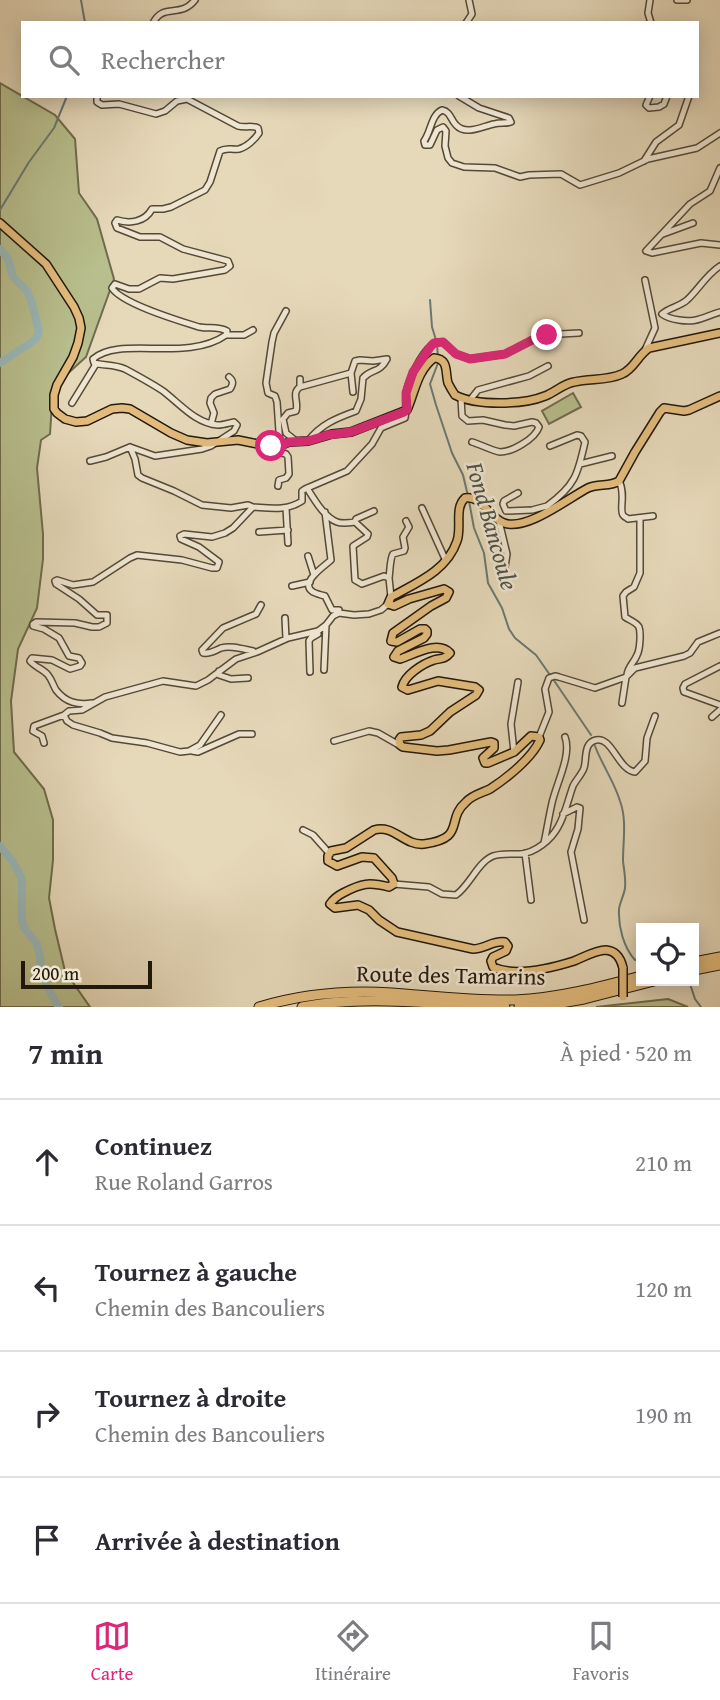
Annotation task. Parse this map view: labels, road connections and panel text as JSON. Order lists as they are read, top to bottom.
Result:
{
  "streets": {
    "highway": ["Route des Tamarins"]
  },
  "water": ["Fond Bancoule"],
  "scale_bar": "200 m",
  "page": {
    "search": "Rechercher",
    "scale": "200 m",
    "heading": ["7 min", "À pied · 520 m"],
    "list": [
      ["Continuez", "Rue Roland Garros", "210 m"],
      ["Tournez à gauche", "Chemin des Bancouliers", "120 m"],
      ["Tournez à droite", "Chemin des Bancouliers", "190 m"],
      "Arrivée à destination"
    ],
    "nav": ["Carte", "Itinéraire", "Favoris"]
  }
}
